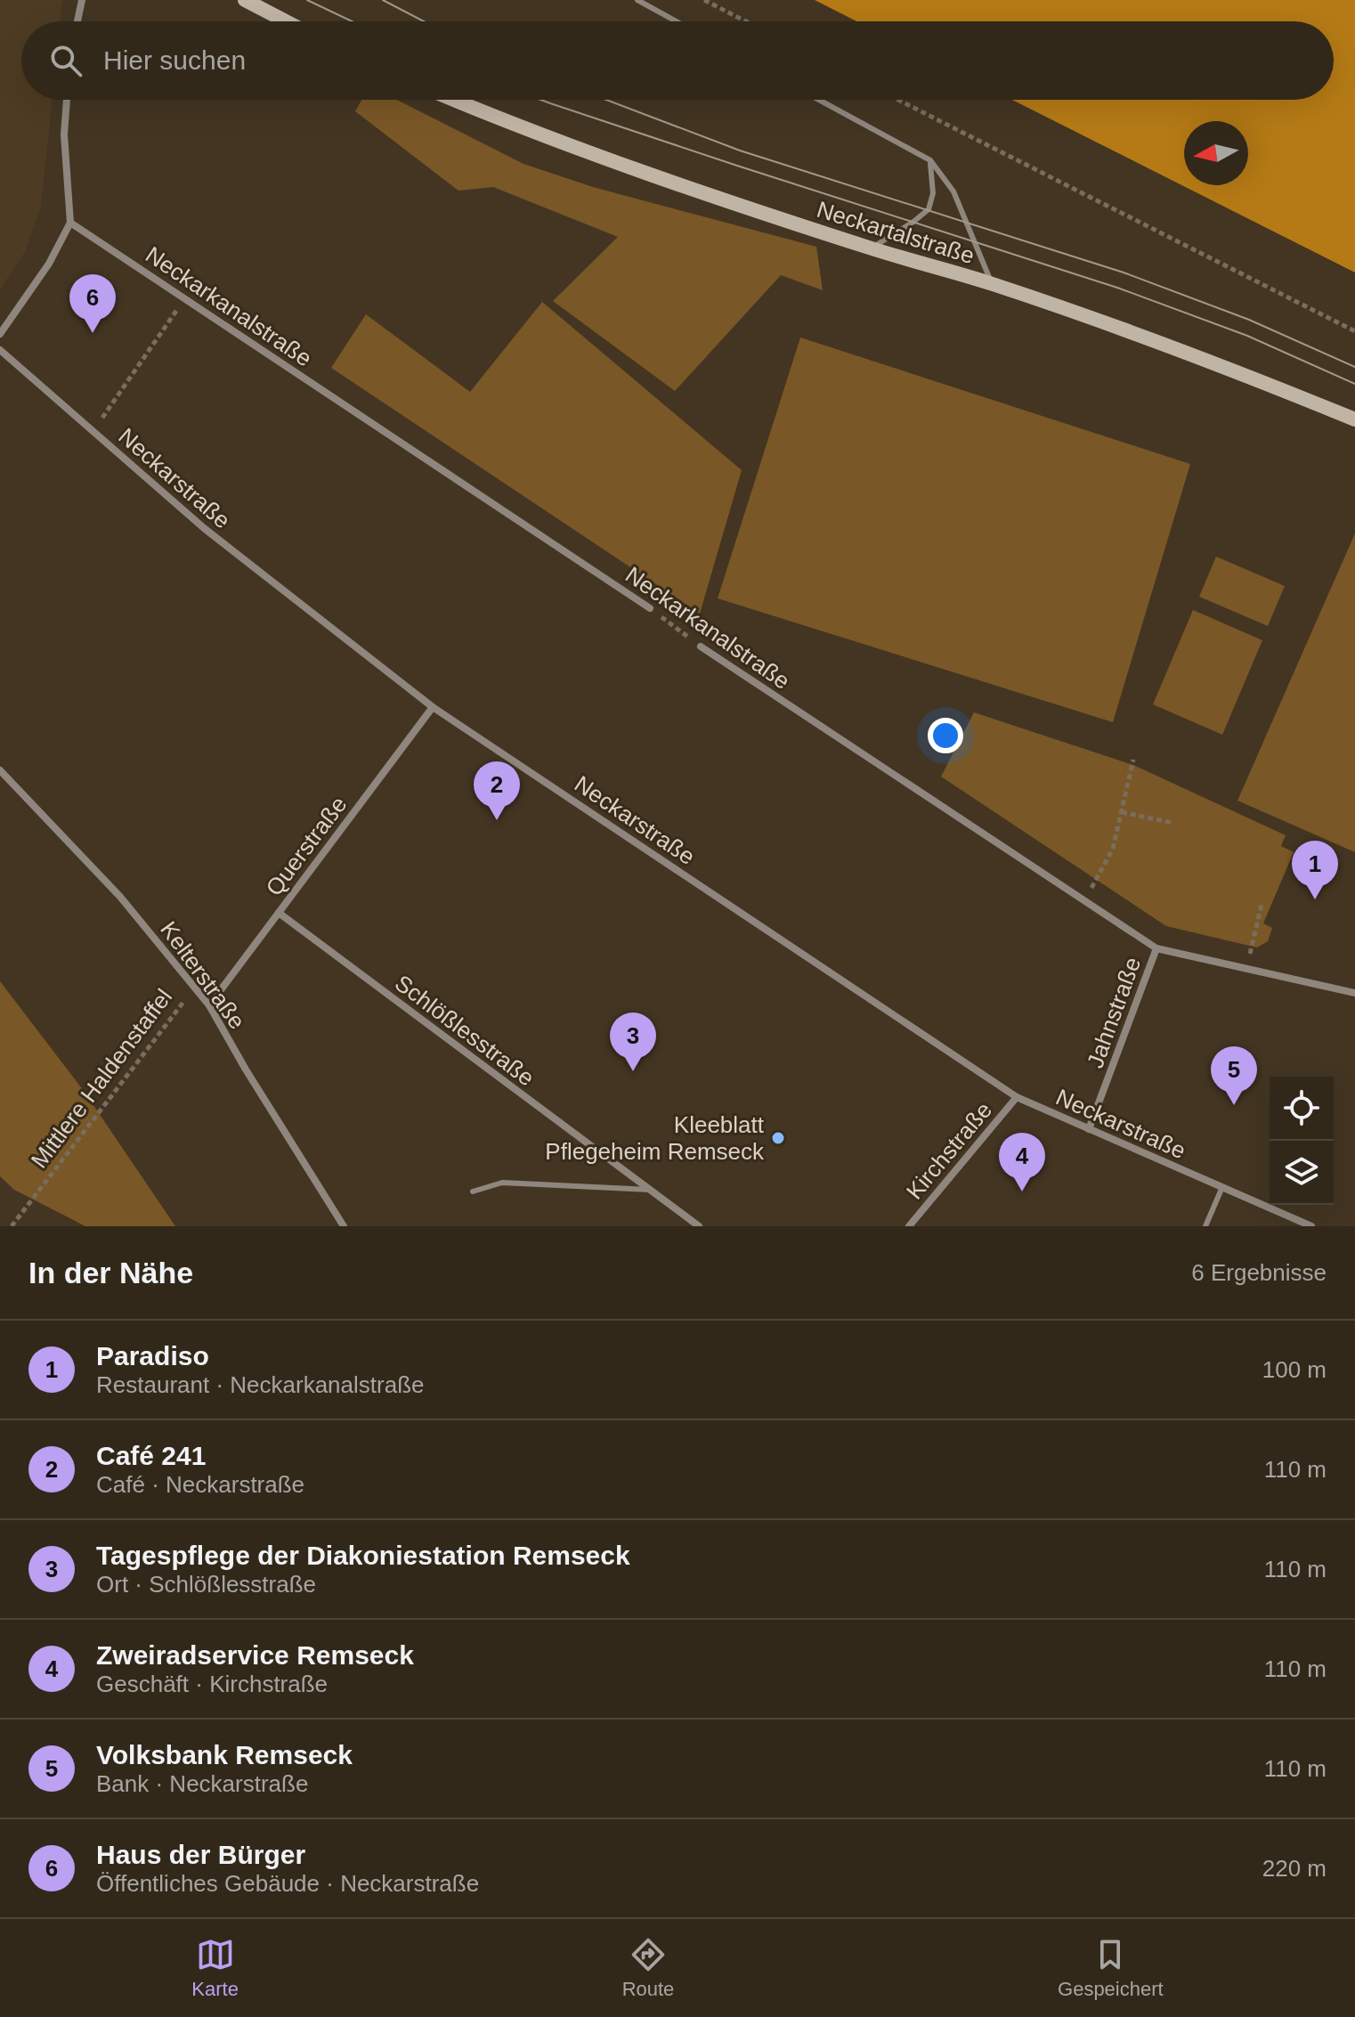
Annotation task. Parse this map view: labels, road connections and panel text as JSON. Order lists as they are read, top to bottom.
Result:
{
  "streets": {
    "main road": ["Neckartalstraße"],
    "street": [
      "Neckarkanalstraße",
      "Neckarstraße",
      "Querstraße",
      "Kelterstraße",
      "Jahnstraße",
      "Schlößlesstraße",
      "Kirchstraße"
    ],
    "path": ["Mittlere Haldenstaffel"]
  },
  "crossings": [
    ["Neckarkanalstraße", "Jahnstraße"],
    ["Neckarstraße", "Querstraße"],
    ["Neckarstraße", "Jahnstraße"],
    ["Neckarstraße", "Kirchstraße"],
    ["Querstraße", "Kelterstraße"],
    ["Querstraße", "Schlößlesstraße"],
    ["Kelterstraße", "Mittlere Haldenstaffel"]
  ],
  "places": ["Kleeblatt Pflegeheim Remseck"],
  "north": "left",
  "page": {
    "search": "Hier suchen",
    "pins": [
      "6",
      "2",
      "1",
      "3",
      "5",
      "4"
    ],
    "heading": ["In der Nähe", "6 Ergebnisse"],
    "list": [
      {
        "mark": "1",
        "name": "Paradiso",
        "note": "Restaurant · Neckarkanalstraße",
        "value": "100 m"
      },
      {
        "mark": "2",
        "name": "Café 241",
        "note": "Café · Neckarstraße",
        "value": "110 m"
      },
      {
        "mark": "3",
        "name": "Tagespflege der Diakoniestation Remseck",
        "note": "Ort · Schlößlesstraße",
        "value": "110 m"
      },
      {
        "mark": "4",
        "name": "Zweiradservice Remseck",
        "note": "Geschäft · Kirchstraße",
        "value": "110 m"
      },
      {
        "mark": "5",
        "name": "Volksbank Remseck",
        "note": "Bank · Neckarstraße",
        "value": "110 m"
      },
      {
        "mark": "6",
        "name": "Haus der Bürger",
        "note": "Öffentliches Gebäude · Neckarstraße",
        "value": "220 m"
      }
    ],
    "nav": ["Karte", "Route", "Gespeichert"]
  }
}
